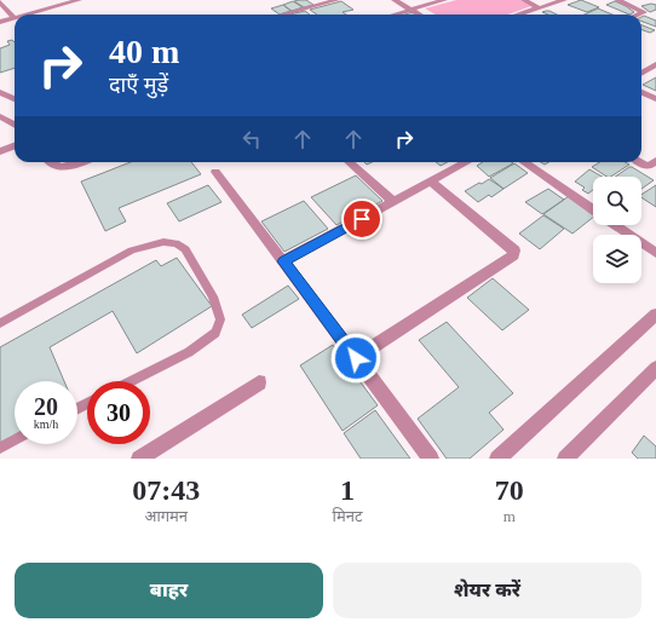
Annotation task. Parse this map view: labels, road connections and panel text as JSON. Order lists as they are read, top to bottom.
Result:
{
  "page": {
    "turn": ["40 m", "दाएँ मुड़ें"],
    "speed": "20 km/h",
    "limit": "30",
    "eta": [
      "07:43",
      "आगमन",
      "1",
      "मिनट",
      "70",
      "m"
    ],
    "buttons": ["बाहर", "शेयर करें"]
  }
}
